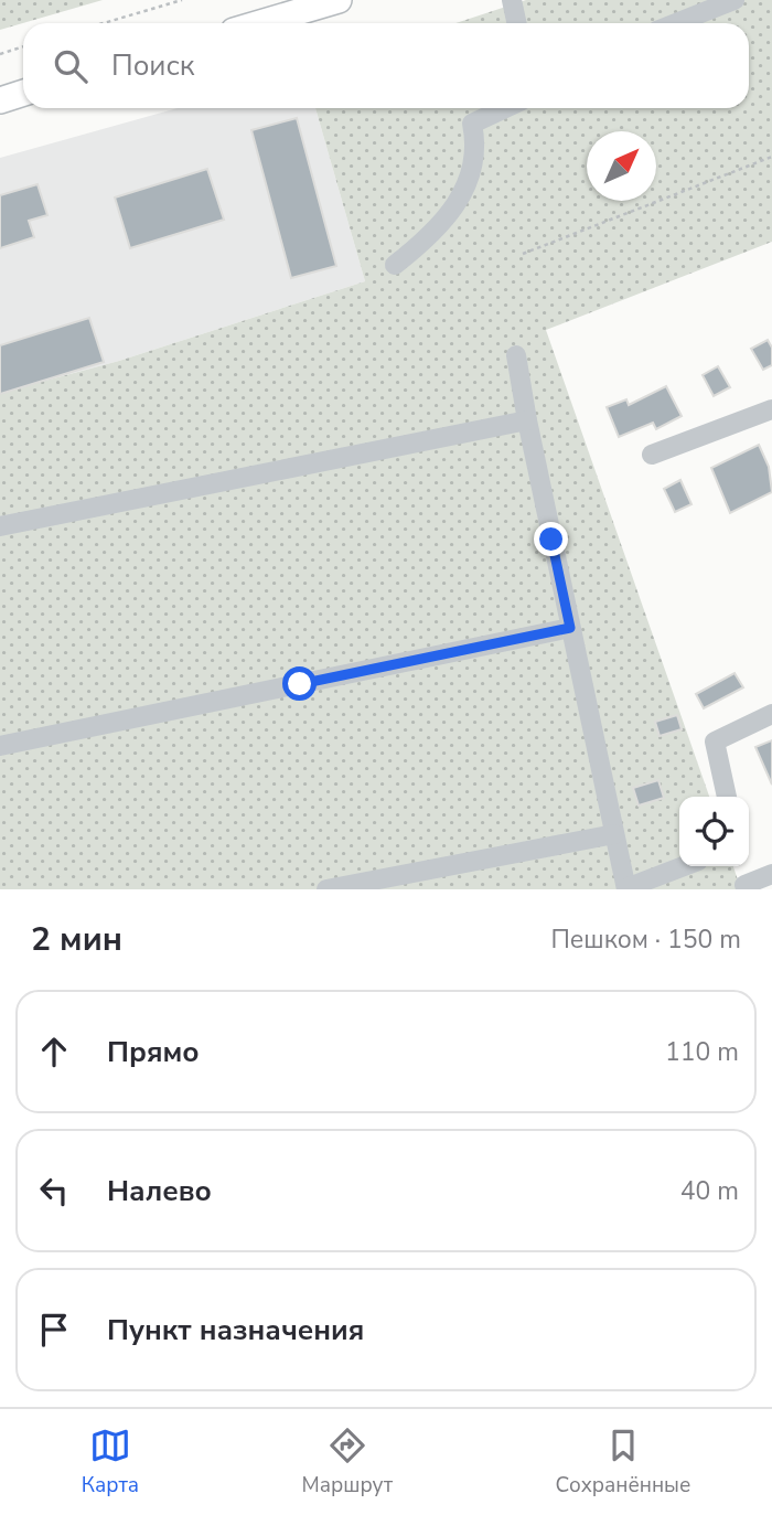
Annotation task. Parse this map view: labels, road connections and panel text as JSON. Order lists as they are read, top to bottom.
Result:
{
  "north": "top right",
  "page": {
    "search": "Поиск",
    "heading": ["2 мин", "Пешком · 150 m"],
    "list": [
      ["Прямо", "110 m"],
      ["Налево", "40 m"],
      "Пункт назначения"
    ],
    "nav": ["Карта", "Маршрут", "Сохранённые"]
  }
}
